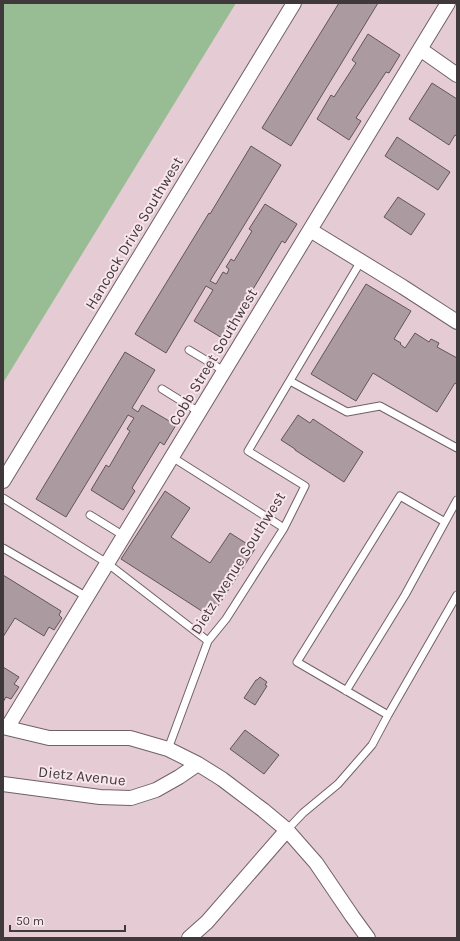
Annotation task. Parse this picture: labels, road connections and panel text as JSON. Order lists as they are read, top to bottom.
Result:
{
  "streets": {
    "street": ["Hancock Drive Southwest", "Cobb Street Southwest", "Dietz Avenue"],
    "lane": ["Dietz Avenue Southwest"]
  },
  "scale_bar": "50 m"
}
